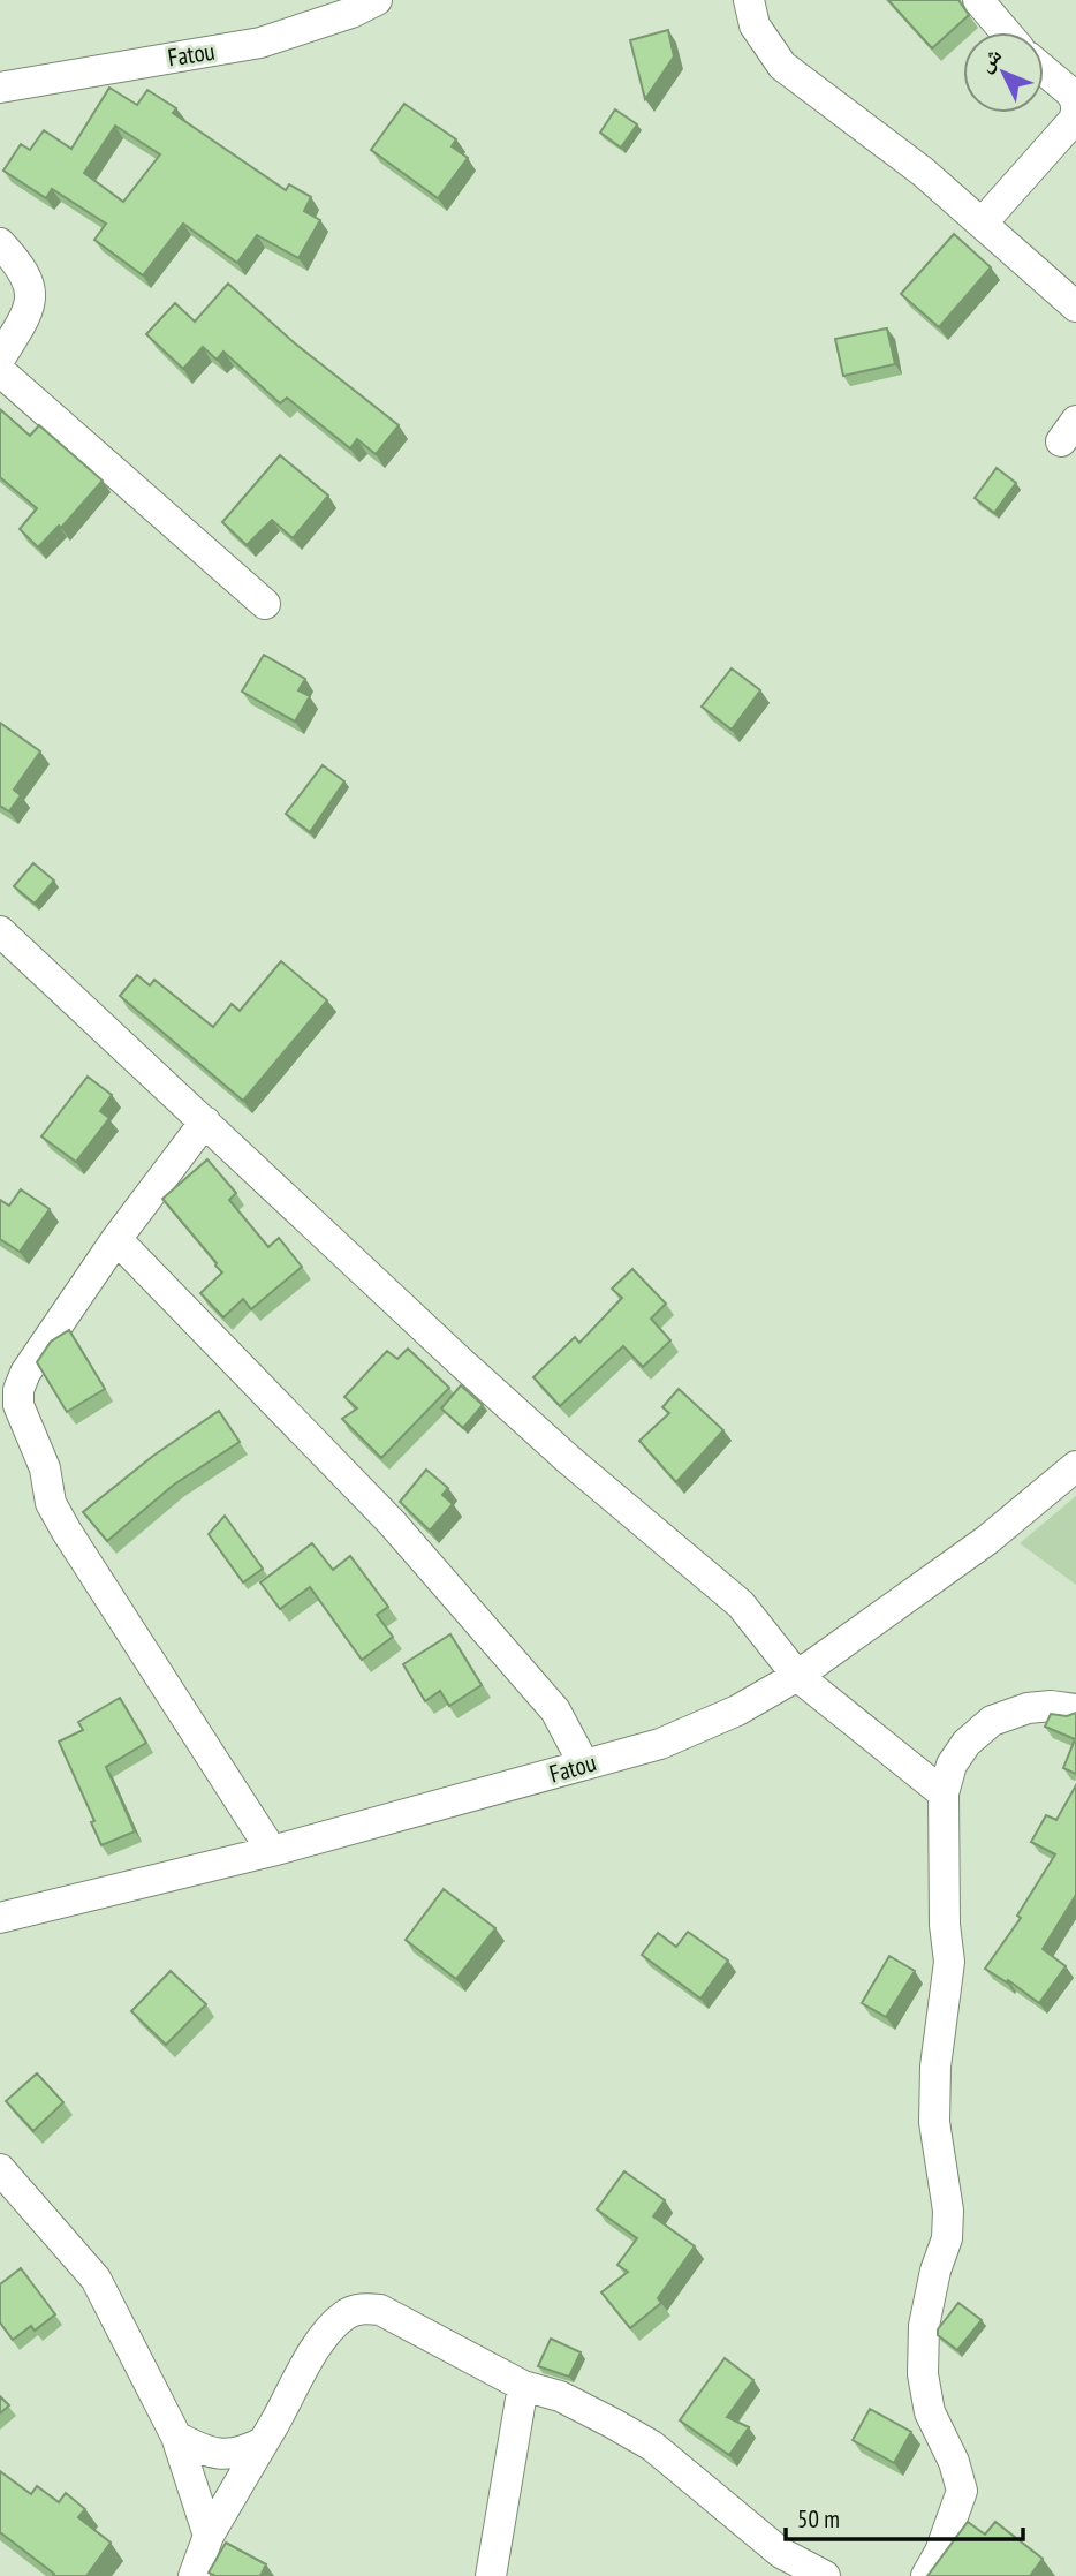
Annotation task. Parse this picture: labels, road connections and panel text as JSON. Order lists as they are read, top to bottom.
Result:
{
  "streets": {
    "street": ["Fatou"]
  },
  "scale_bar": "50 m",
  "north": "top left"
}
